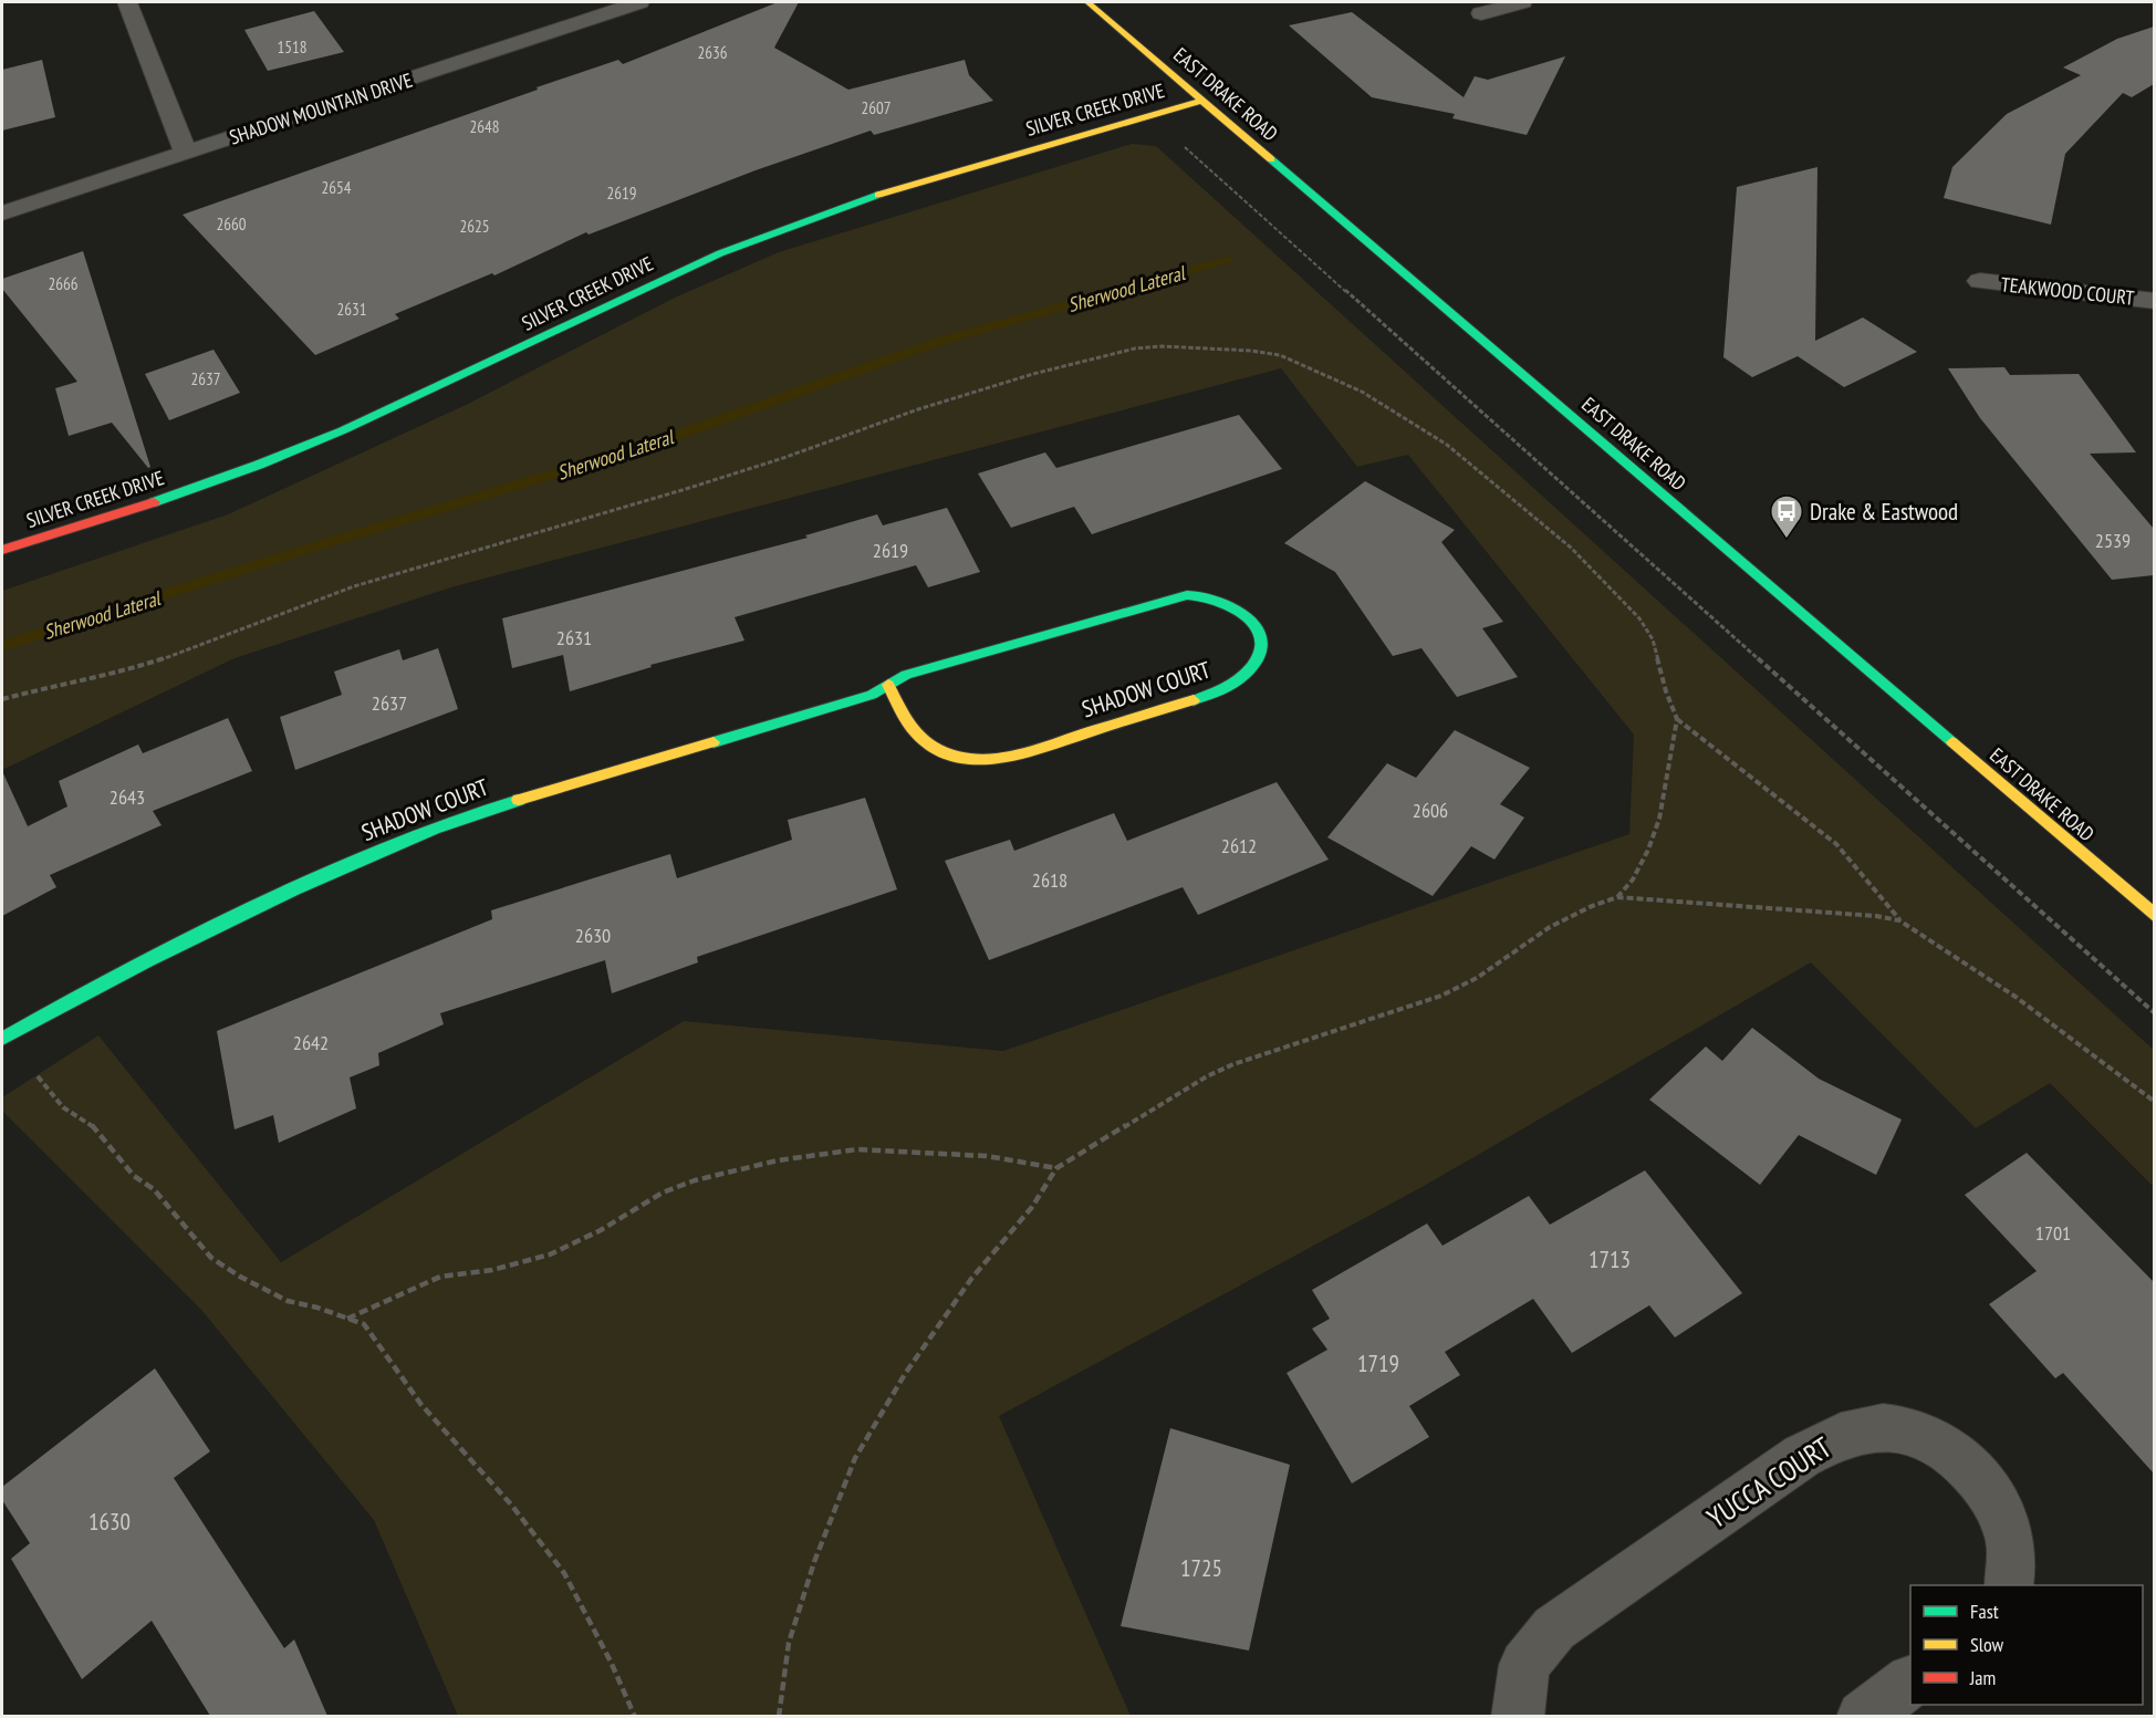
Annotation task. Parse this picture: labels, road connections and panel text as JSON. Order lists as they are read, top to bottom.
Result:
{
  "streets": {
    "street": [
      "EAST DRAKE ROAD",
      "SHADOW MOUNTAIN DRIVE",
      "SILVER CREEK DRIVE",
      "TEAKWOOD COURT",
      "SHADOW COURT",
      "YUCCA COURT"
    ]
  },
  "crossings": [
    ["EAST DRAKE ROAD", "SILVER CREEK DRIVE"]
  ],
  "water": ["Sherwood Lateral"],
  "places": {
    "bus stop": ["Drake & Eastwood"]
  },
  "house_numbers": [
    "1518",
    "2636",
    "2607",
    "2648",
    "2654",
    "2619",
    "2660",
    "2625",
    "2666",
    "2631",
    "2637",
    "2539",
    "2619",
    "2631",
    "2637",
    "2643",
    "2606",
    "2612",
    "2618",
    "2630",
    "2642",
    "1701",
    "1713",
    "1719",
    "1630",
    "1725"
  ],
  "legend": ["Fast", "Slow", "Jam"]
}
